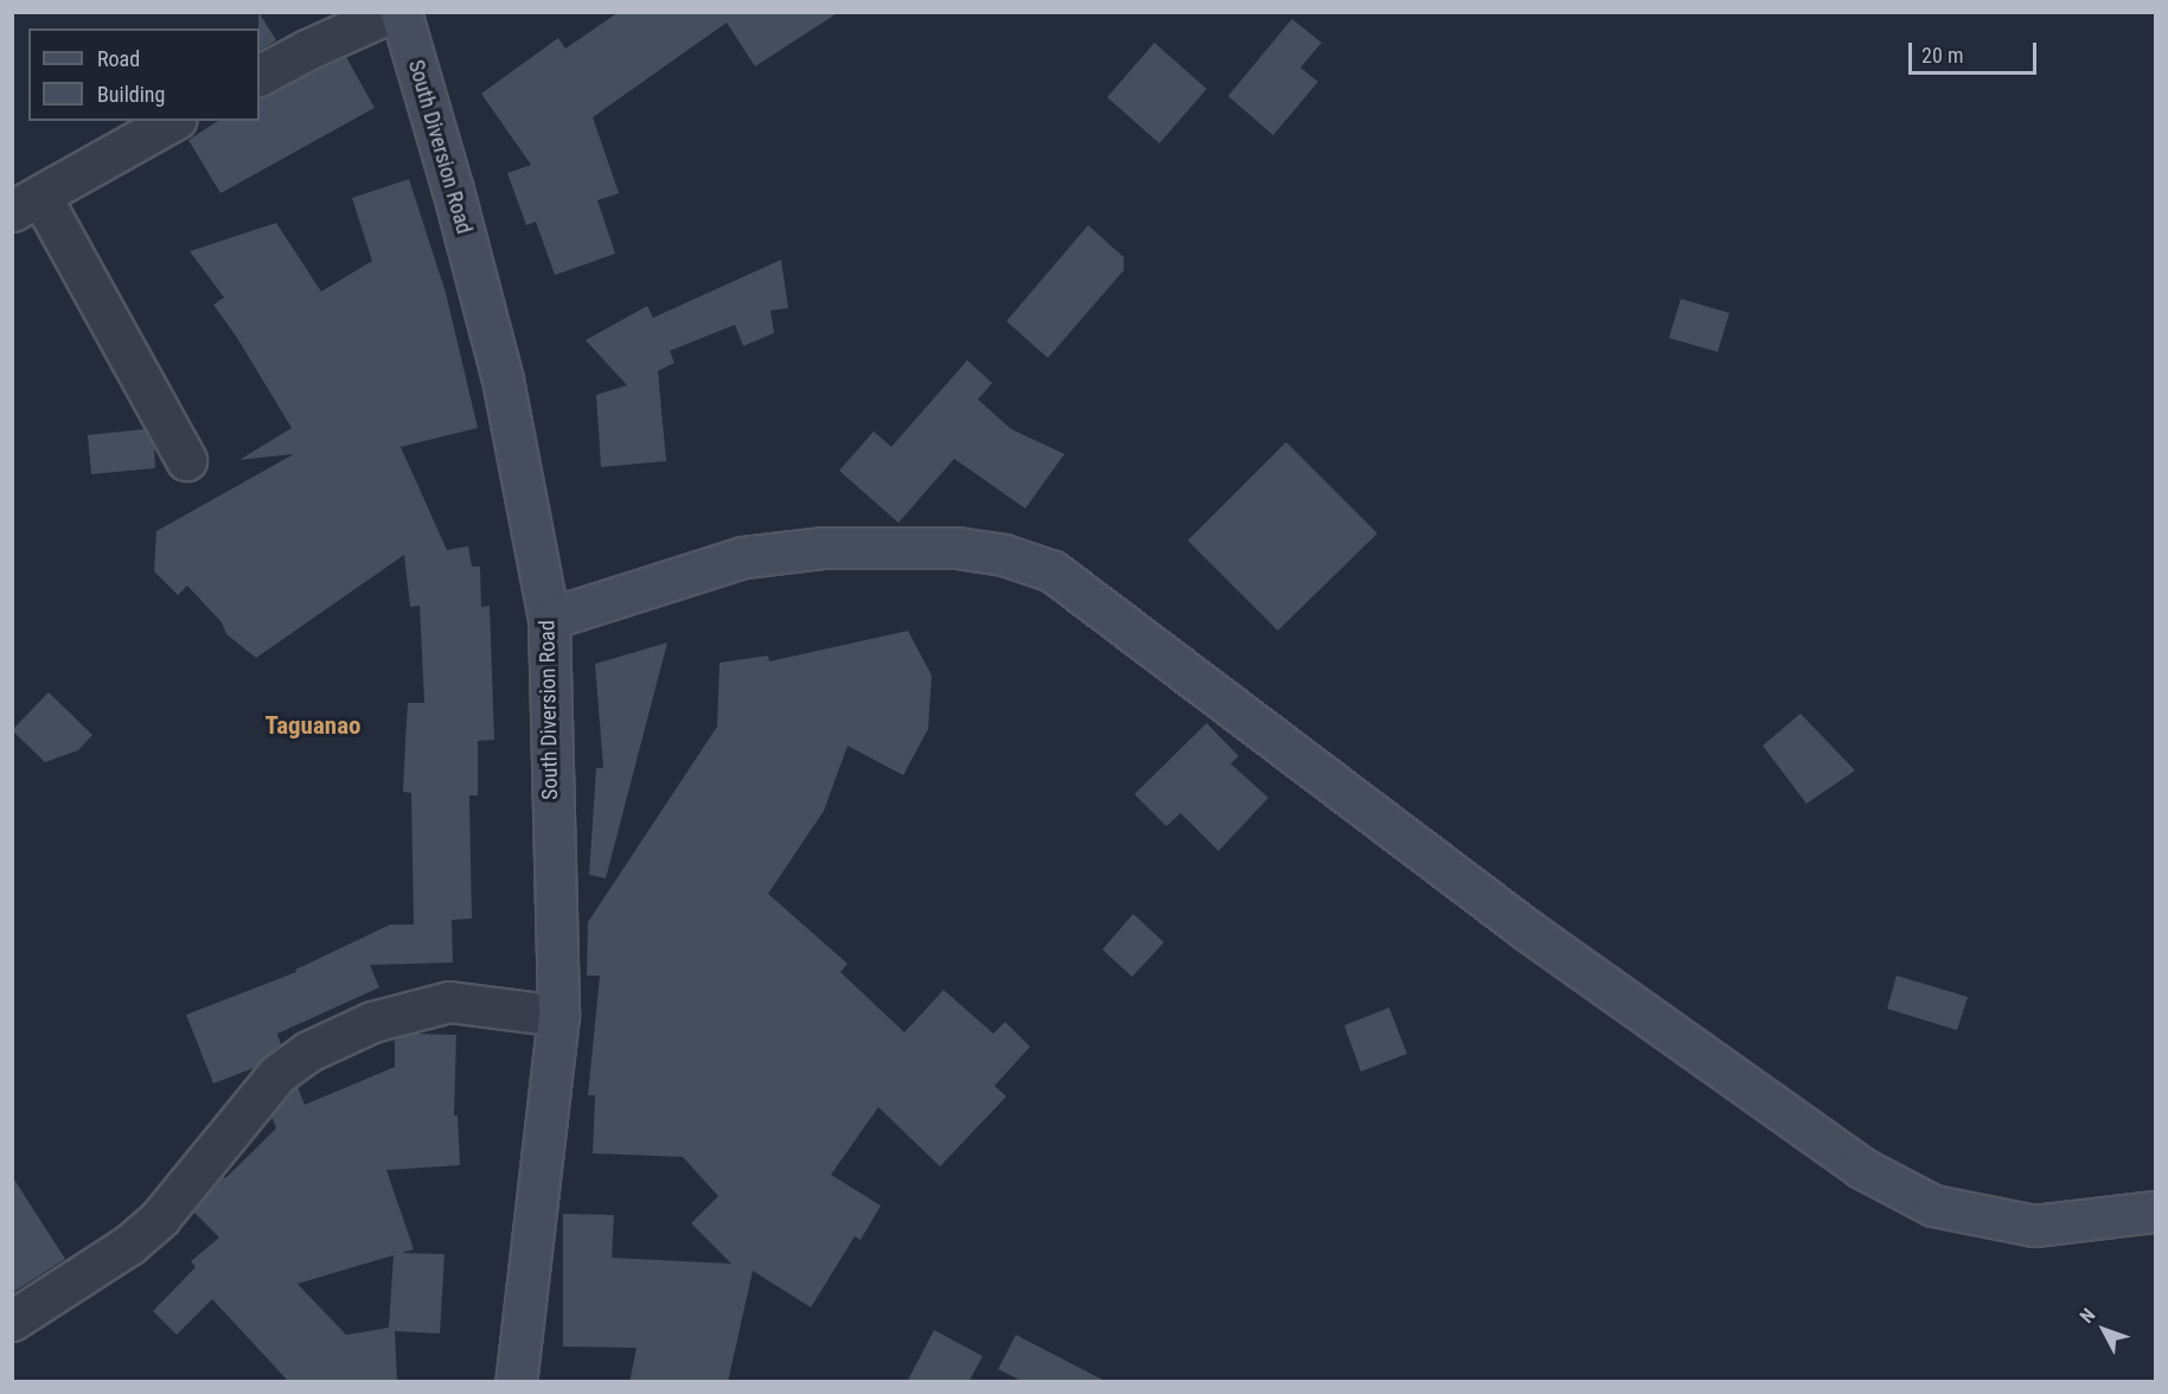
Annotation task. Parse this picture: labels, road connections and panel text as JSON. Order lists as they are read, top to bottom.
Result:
{
  "streets": {
    "street": ["South Diversion Road"]
  },
  "districts": ["Taguanao"],
  "legend": ["Road", "Building"],
  "scale_bar": "20 m",
  "north": "top left"
}
